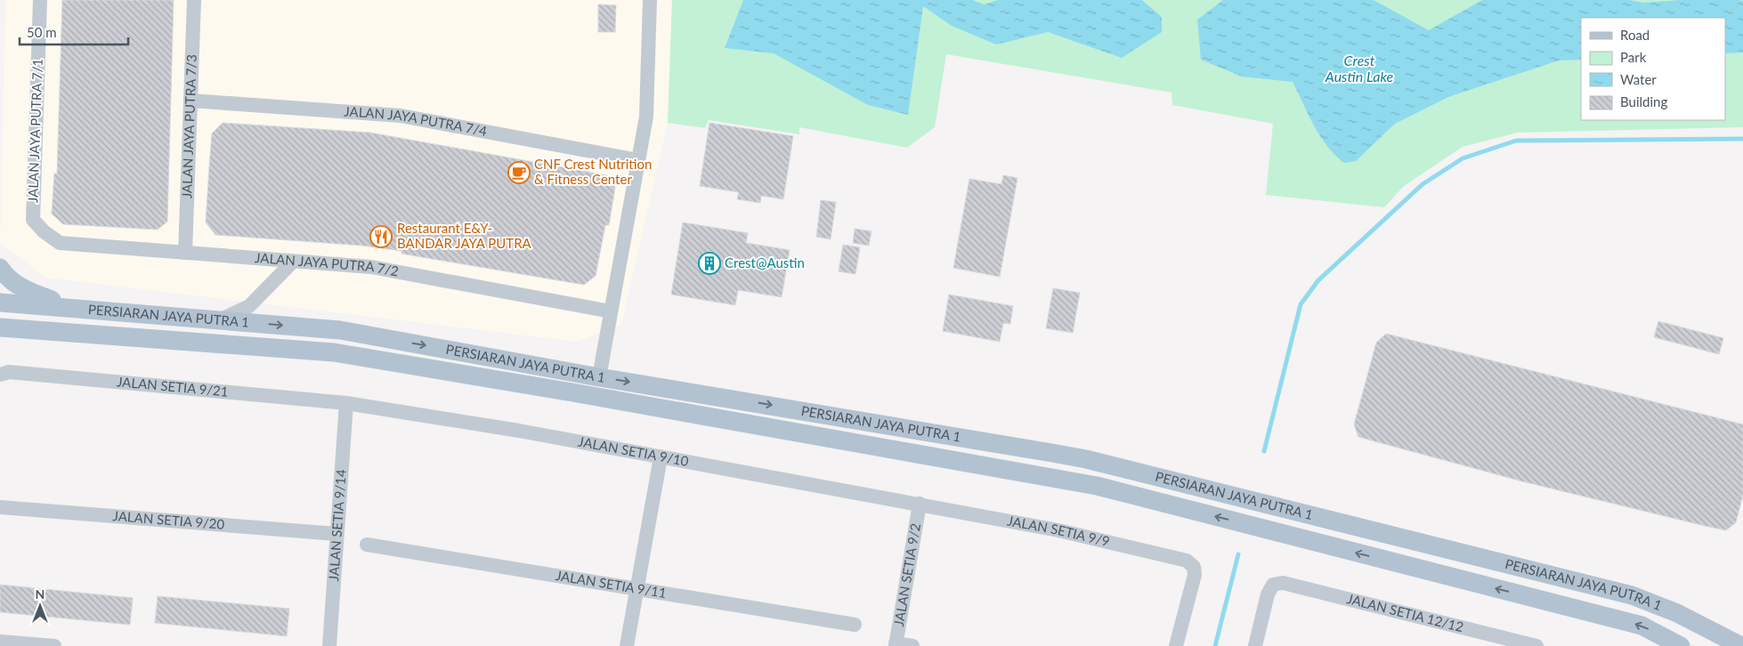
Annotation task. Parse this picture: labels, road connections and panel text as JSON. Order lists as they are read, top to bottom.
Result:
{
  "streets": {
    "main road": ["PERSIARAN JAYA PUTRA 1"],
    "street": [
      "JALAN JAYA PUTRA 7/4",
      "JALAN JAYA PUTRA 7/3",
      "JALAN JAYA PUTRA 7/1",
      "JALAN JAYA PUTRA 7/2",
      "JALAN SETIA 9/21",
      "JALAN SETIA 9/10",
      "JALAN SETIA 9/20",
      "JALAN SETIA 9/14",
      "JALAN SETIA 9/9",
      "JALAN SETIA 9/2",
      "JALAN SETIA 9/11",
      "JALAN SETIA 12/12"
    ]
  },
  "crossings": [
    ["JALAN JAYA PUTRA 7/4", "JALAN JAYA PUTRA 7/3"],
    ["JALAN JAYA PUTRA 7/3", "JALAN JAYA PUTRA 7/2"],
    ["JALAN JAYA PUTRA 7/1", "JALAN JAYA PUTRA 7/2"],
    ["JALAN SETIA 9/21", "JALAN SETIA 9/10"],
    ["JALAN SETIA 9/21", "JALAN SETIA 9/14"],
    ["JALAN SETIA 9/10", "JALAN SETIA 9/14"],
    ["JALAN SETIA 9/10", "JALAN SETIA 9/9"],
    ["JALAN SETIA 9/10", "JALAN SETIA 9/2"],
    ["JALAN SETIA 9/20", "JALAN SETIA 9/14"],
    ["JALAN SETIA 9/9", "JALAN SETIA 9/2"]
  ],
  "water": ["Crest Austin Lake"],
  "places": {
    "cafe": ["CNF Crest Nutrition & Fitness Center"],
    "restaurant": ["Restaurant E&Y- BANDAR JAYA PUTRA"],
    "building": ["Crest@Austin"]
  },
  "legend": [
    "Road",
    "Park",
    "Water",
    "Building"
  ],
  "scale_bar": "50 m",
  "north": "top"
}
